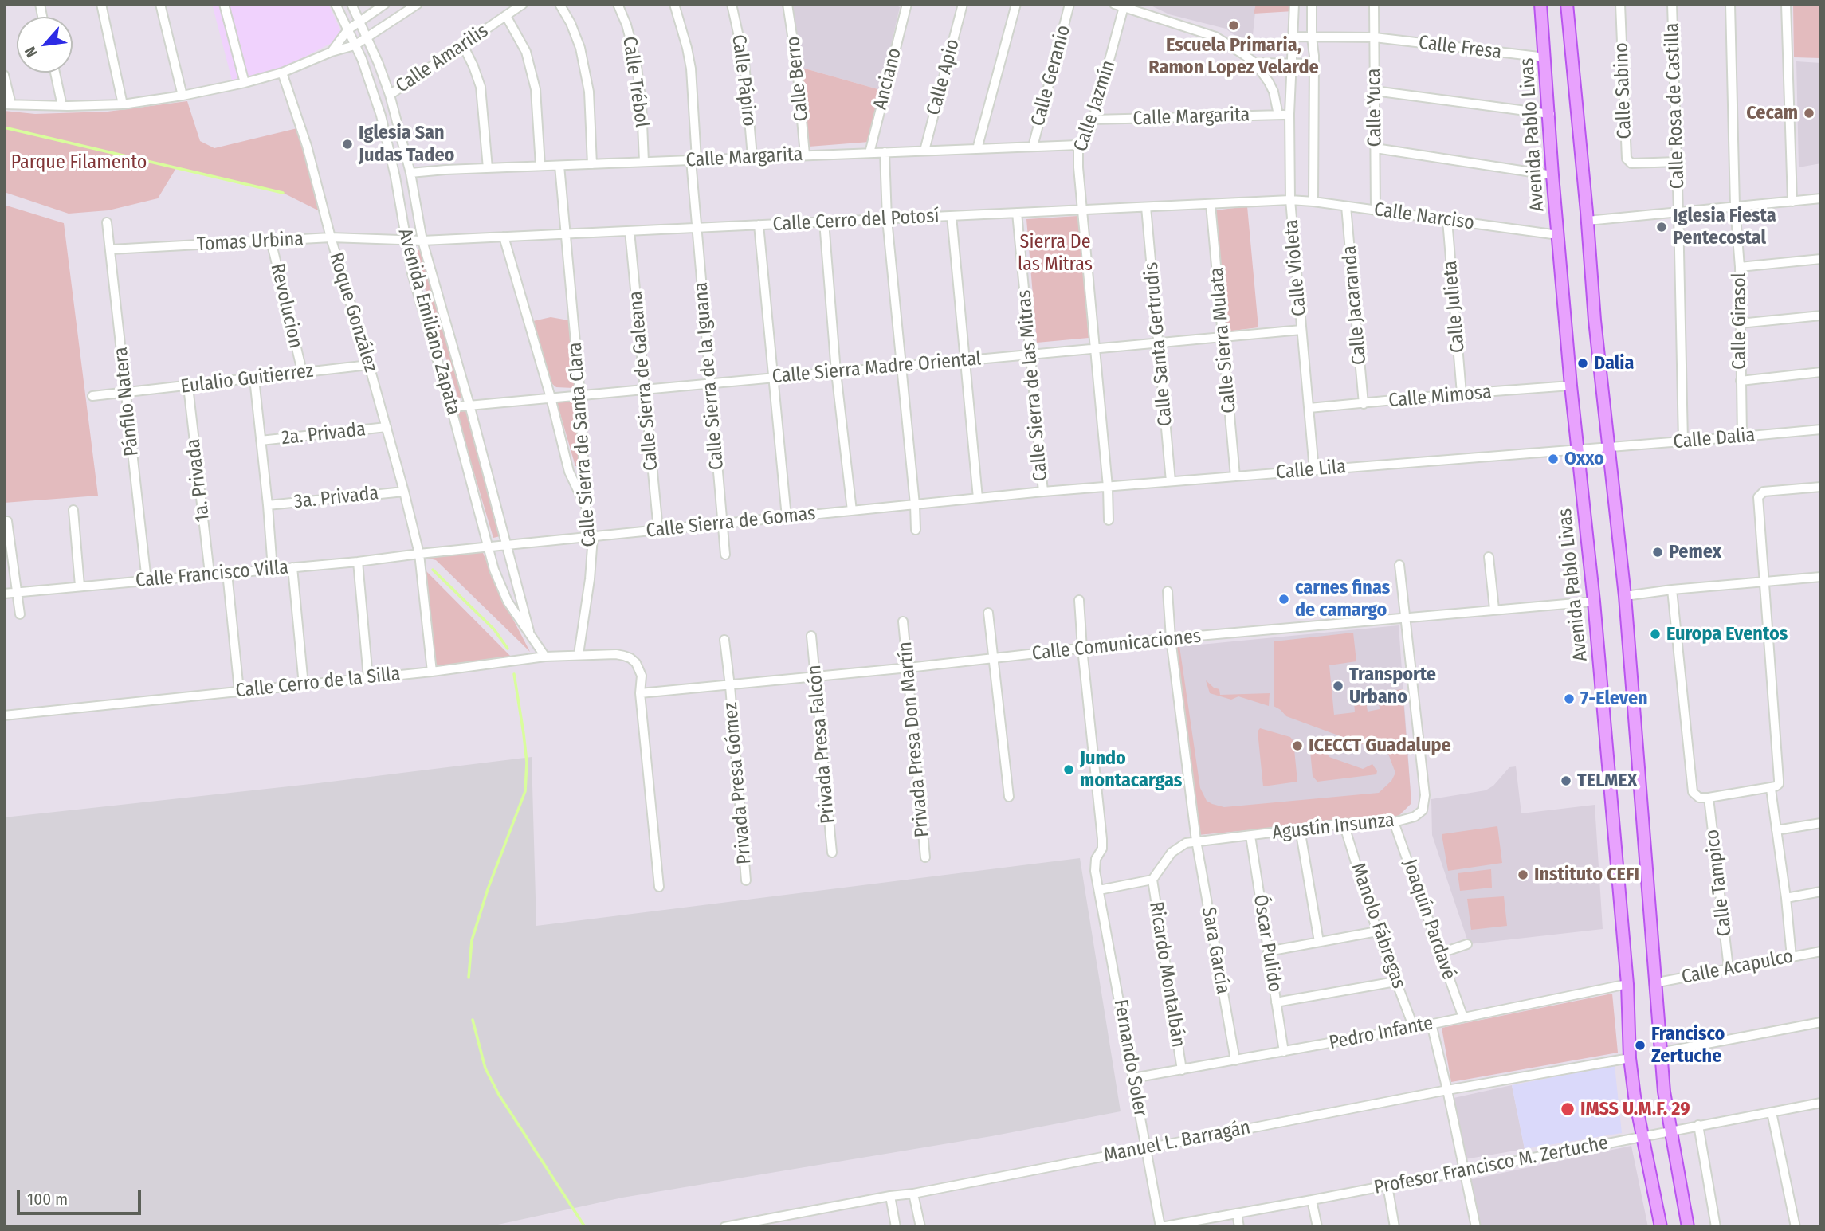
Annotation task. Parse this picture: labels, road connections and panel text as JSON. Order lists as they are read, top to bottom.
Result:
{
  "streets": {
    "main road": ["Avenida Pablo Livas"],
    "street": [
      "Calle Fresa",
      "Calle Amarilis",
      "Calle Geranio",
      "Calle Apio",
      "Calle Berro",
      "Anciano",
      "Calle Pápiro",
      "Calle Trébol",
      "Calle Sabino",
      "Calle Jazmín",
      "Calle Rosa de Castilla",
      "Calle Yuca",
      "Calle Margarita",
      "Calle Narciso",
      "Calle Cerro del Potosí",
      "Tomas Urbina",
      "Calle Violeta",
      "Calle Jacaranda",
      "Revolucion",
      "Calle Julieta",
      "Roque González",
      "Calle Girasol",
      "Avenida Emiliano Zapata",
      "Calle Sierra Mulata",
      "Calle Santa Gertrudis",
      "Calle Sierra Madre Oriental",
      "Calle Sierra de la Iguana",
      "Eulalio Guitierrez",
      "Calle Sierra de Galeana",
      "Calle Sierra de las Mitras",
      "Calle Mimosa",
      "Pánfilo Natera",
      "2a. Privada",
      "Calle Dalia",
      "Calle Sierra de Santa Clara",
      "Calle Lila",
      "1a. Privada",
      "3a. Privada",
      "Calle Sierra de Gomas",
      "Calle Francisco Villa",
      "Calle Comunicaciones",
      "Calle Cerro de la Silla",
      "Privada Presa Don Martín",
      "Privada Presa Falcón",
      "Privada Presa Gómez",
      "Agustín Insunza",
      "Calle Tampico",
      "Joaquín Pardavé",
      "Manolo Fábregas",
      "Óscar Pulido",
      "Sara García",
      "Calle Acapulco",
      "Ricardo Montalbán",
      "Pedro Infante",
      "Fernando Soler",
      "Manuel L. Barragán",
      "Profesor Francisco M. Zertuche"
    ]
  },
  "crossings": [
    ["Calle Fresa", "Calle Yuca"],
    ["Calle Fresa", "Avenida Pablo Livas"],
    ["Calle Fresa", "Calle Violeta"],
    ["Calle Amarilis", "Avenida Emiliano Zapata"],
    ["Calle Geranio", "Calle Margarita"],
    ["Calle Apio", "Calle Margarita"],
    ["Calle Berro", "Calle Margarita"],
    ["Anciano", "Calle Margarita"],
    ["Calle Pápiro", "Calle Margarita"],
    ["Calle Trébol", "Calle Margarita"],
    ["Calle Sabino", "Calle Rosa de Castilla"],
    ["Calle Jazmín", "Calle Margarita"],
    ["Calle Jazmín", "Calle Cerro del Potosí"],
    ["Calle Jazmín", "Calle Sierra Madre Oriental"],
    ["Calle Jazmín", "Calle Lila"],
    ["Calle Rosa de Castilla", "Calle Dalia"],
    ["Calle Yuca", "Calle Narciso"],
    ["Calle Margarita", "Calle Violeta"],
    ["Calle Margarita", "Avenida Emiliano Zapata"],
    ["Calle Margarita", "Calle Sierra de la Iguana"],
    ["Calle Margarita", "Calle Sierra de Santa Clara"],
    ["Avenida Pablo Livas", "Calle Narciso"],
    ["Avenida Pablo Livas", "Calle Mimosa"],
    ["Avenida Pablo Livas", "Calle Dalia"],
    ["Avenida Pablo Livas", "Calle Lila"],
    ["Avenida Pablo Livas", "Calle Comunicaciones"],
    ["Avenida Pablo Livas", "Pedro Infante"],
    ["Avenida Pablo Livas", "Manuel L. Barragán"],
    ["Avenida Pablo Livas", "Profesor Francisco M. Zertuche"],
    ["Calle Narciso", "Calle Cerro del Potosí"],
    ["Calle Narciso", "Calle Violeta"],
    ["Calle Narciso", "Calle Jacaranda"],
    ["Calle Narciso", "Calle Julieta"],
    ["Calle Cerro del Potosí", "Tomas Urbina"],
    ["Calle Cerro del Potosí", "Calle Violeta"],
    ["Calle Cerro del Potosí", "Avenida Emiliano Zapata"],
    ["Calle Cerro del Potosí", "Calle Sierra Mulata"],
    ["Calle Cerro del Potosí", "Calle Santa Gertrudis"],
    ["Calle Cerro del Potosí", "Calle Sierra de la Iguana"],
    ["Calle Cerro del Potosí", "Calle Sierra de Galeana"],
    ["Calle Cerro del Potosí", "Calle Sierra de las Mitras"],
    ["Calle Cerro del Potosí", "Calle Sierra de Santa Clara"],
    ["Tomas Urbina", "Revolucion"],
    ["Tomas Urbina", "Roque González"],
    ["Tomas Urbina", "Avenida Emiliano Zapata"],
    ["Tomas Urbina", "Pánfilo Natera"],
    ["Calle Violeta", "Calle Sierra Madre Oriental"],
    ["Calle Violeta", "Calle Mimosa"],
    ["Calle Violeta", "Calle Lila"],
    ["Calle Jacaranda", "Calle Mimosa"],
    ["Revolucion", "Eulalio Guitierrez"],
    ["Calle Julieta", "Calle Mimosa"],
    ["Roque González", "Eulalio Guitierrez"],
    ["Roque González", "2a. Privada"],
    ["Roque González", "3a. Privada"],
    ["Roque González", "Calle Sierra de Gomas"],
    ["Roque González", "Calle Francisco Villa"],
    ["Roque González", "Calle Cerro de la Silla"],
    ["Calle Girasol", "Calle Dalia"],
    ["Avenida Emiliano Zapata", "Calle Sierra Madre Oriental"],
    ["Avenida Emiliano Zapata", "Calle Sierra de Gomas"],
    ["Avenida Emiliano Zapata", "Calle Cerro de la Silla"],
    ["Calle Sierra Mulata", "Calle Sierra Madre Oriental"],
    ["Calle Sierra Mulata", "Calle Lila"],
    ["Calle Santa Gertrudis", "Calle Sierra Madre Oriental"],
    ["Calle Santa Gertrudis", "Calle Lila"],
    ["Calle Sierra Madre Oriental", "Calle Sierra de la Iguana"],
    ["Calle Sierra Madre Oriental", "Calle Sierra de Galeana"],
    ["Calle Sierra Madre Oriental", "Calle Sierra de las Mitras"],
    ["Calle Sierra Madre Oriental", "Calle Sierra de Santa Clara"],
    ["Calle Sierra de la Iguana", "Calle Sierra de Gomas"],
    ["Eulalio Guitierrez", "Pánfilo Natera"],
    ["Eulalio Guitierrez", "1a. Privada"],
    ["Calle Sierra de Galeana", "Calle Sierra de Gomas"],
    ["Calle Sierra de las Mitras", "Calle Lila"],
    ["Calle Sierra de las Mitras", "Calle Sierra de Gomas"],
    ["Pánfilo Natera", "Calle Francisco Villa"],
    ["Calle Dalia", "Calle Lila"],
    ["Calle Sierra de Santa Clara", "Calle Sierra de Gomas"],
    ["Calle Sierra de Santa Clara", "Calle Cerro de la Silla"],
    ["Calle Lila", "Calle Sierra de Gomas"],
    ["1a. Privada", "Calle Francisco Villa"],
    ["Calle Sierra de Gomas", "Calle Francisco Villa"],
    ["Calle Comunicaciones", "Calle Cerro de la Silla"],
    ["Calle Comunicaciones", "Privada Presa Don Martín"],
    ["Calle Comunicaciones", "Privada Presa Falcón"],
    ["Calle Comunicaciones", "Privada Presa Gómez"],
    ["Calle Comunicaciones", "Agustín Insunza"],
    ["Calle Comunicaciones", "Sara García"],
    ["Calle Comunicaciones", "Fernando Soler"],
    ["Agustín Insunza", "Joaquín Pardavé"],
    ["Agustín Insunza", "Manolo Fábregas"],
    ["Agustín Insunza", "Óscar Pulido"],
    ["Agustín Insunza", "Sara García"],
    ["Agustín Insunza", "Ricardo Montalbán"],
    ["Calle Tampico", "Calle Acapulco"],
    ["Joaquín Pardavé", "Pedro Infante"],
    ["Manolo Fábregas", "Pedro Infante"],
    ["Óscar Pulido", "Pedro Infante"],
    ["Sara García", "Pedro Infante"],
    ["Ricardo Montalbán", "Pedro Infante"],
    ["Pedro Infante", "Fernando Soler"],
    ["Fernando Soler", "Manuel L. Barragán"],
    ["Fernando Soler", "Profesor Francisco M. Zertuche"]
  ],
  "parks": ["Parque Filamento", "Sierra De las Mitras"],
  "places": [
    "Escuela Primaria, Ramon Lopez Velarde",
    "Cecam",
    "Iglesia San Judas Tadeo",
    "Iglesia Fiesta Pentecostal",
    "Dalia",
    "Oxxo",
    "Pemex",
    "carnes finas de camargo",
    "Europa Eventos",
    "Transporte Urbano",
    "7-Eleven",
    "ICECCT Guadalupe",
    "Jundo montacargas",
    "TELMEX",
    "Instituto CEFI",
    "Francisco Zertuche",
    "IMSS U.M.F. 29"
  ],
  "scale_bar": "100 m",
  "north": "bottom left"
}
